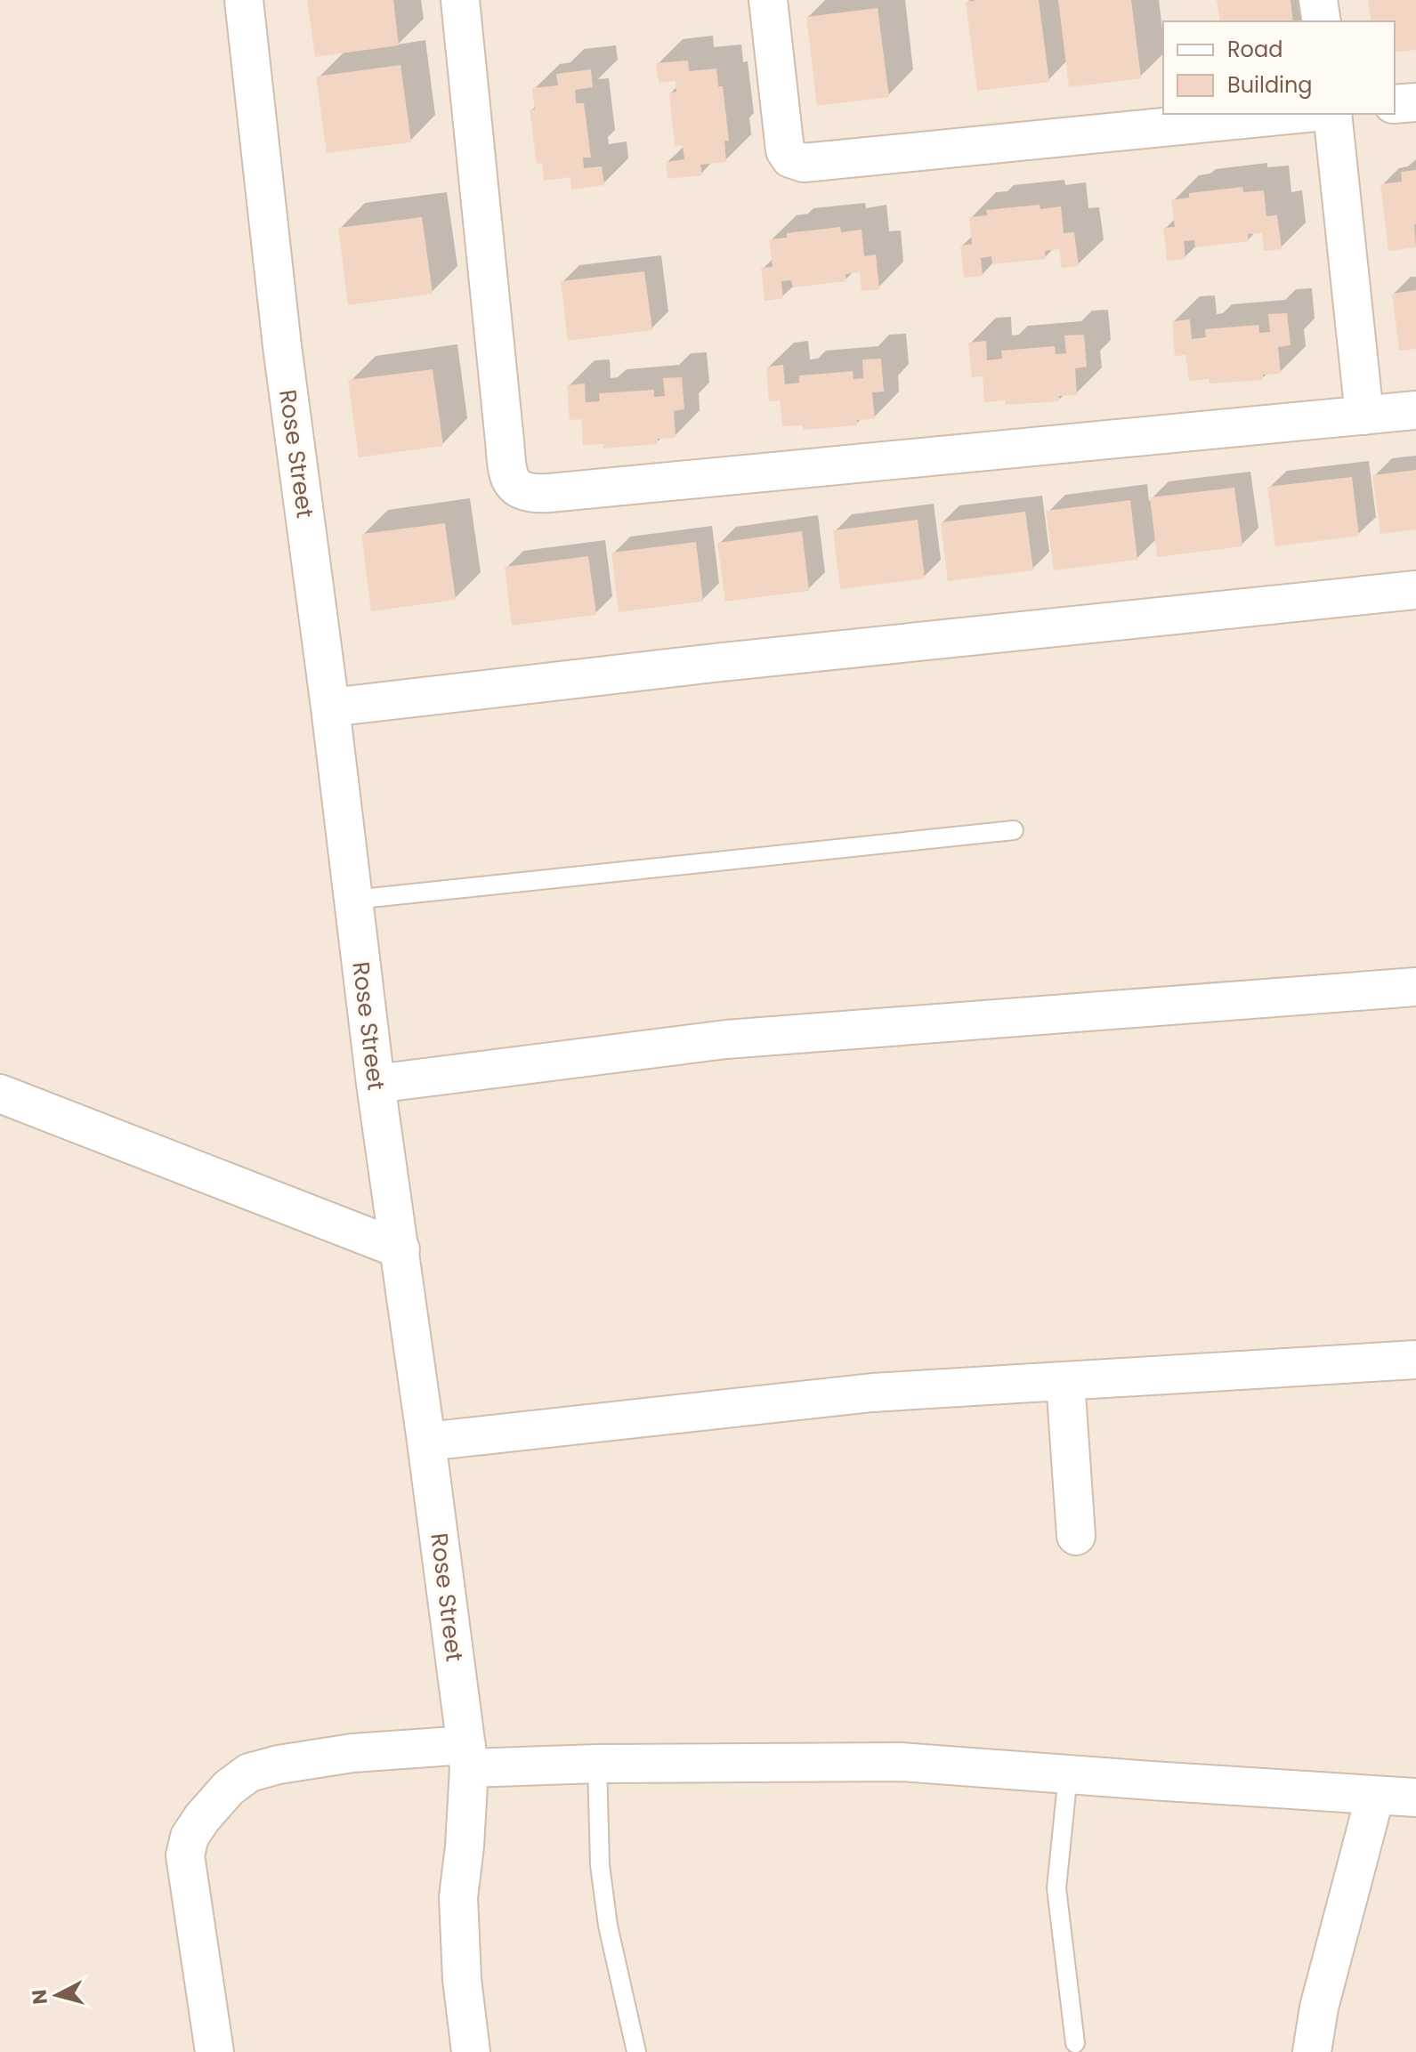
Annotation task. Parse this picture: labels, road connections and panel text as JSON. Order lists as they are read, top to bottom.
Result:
{
  "streets": {
    "street": ["Rose Street"]
  },
  "legend": ["Road", "Building"],
  "north": "left"
}
